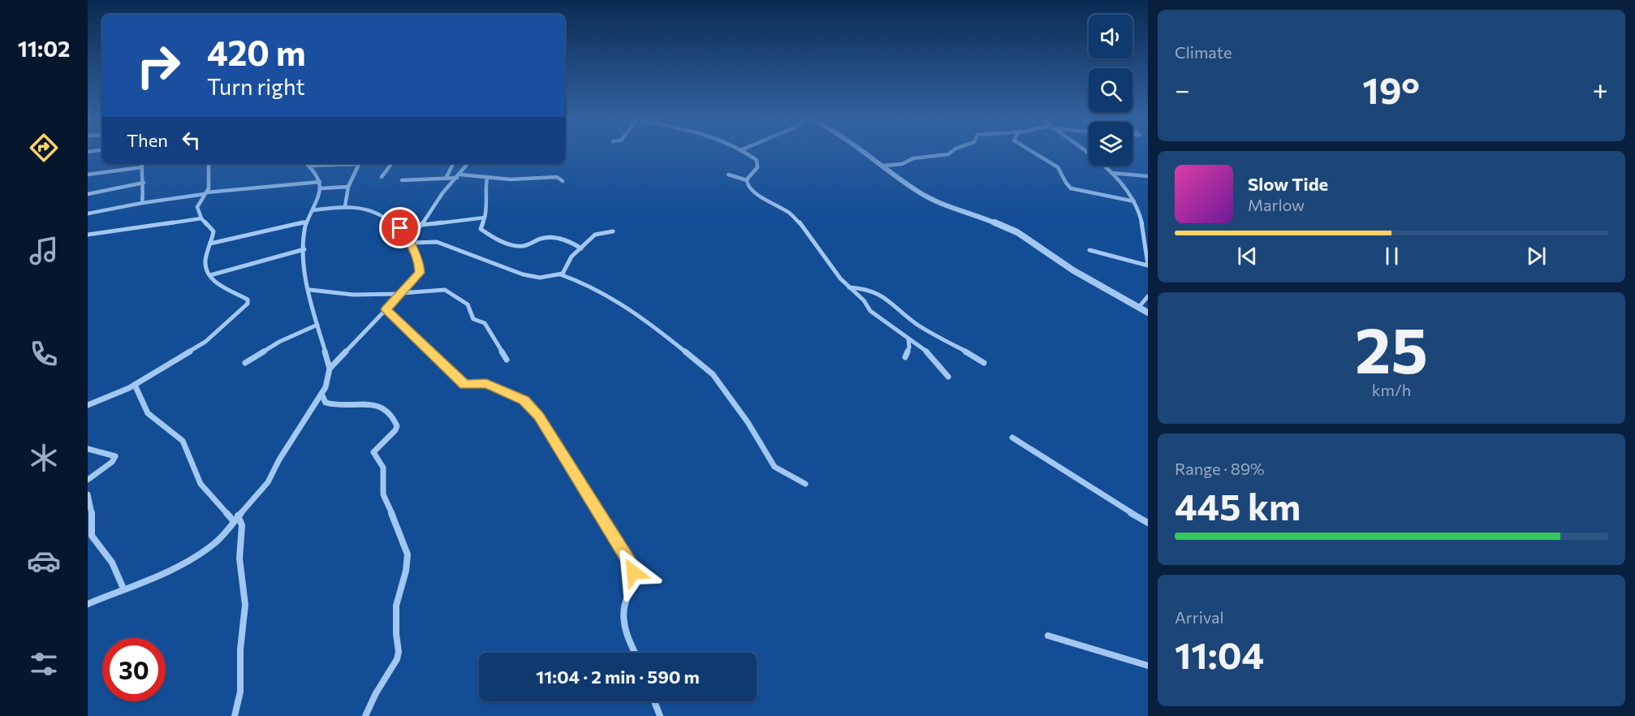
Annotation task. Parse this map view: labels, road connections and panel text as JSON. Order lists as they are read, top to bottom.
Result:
{
  "page": {
    "tabs": "11:02",
    "tile": [
      "Climate",
      ["25", "km/h"],
      ["Range · 89%", "445 km"],
      ["Arrival", "11:04"]
    ],
    "turn": ["420 m", "Turn right"],
    "heat": ["−", "19°", "+"],
    "then": "Then",
    "song": ["Slow Tide", "Marlow"],
    "limit": "30",
    "trip": "11:04 · 2 min · 590 m"
  }
}
